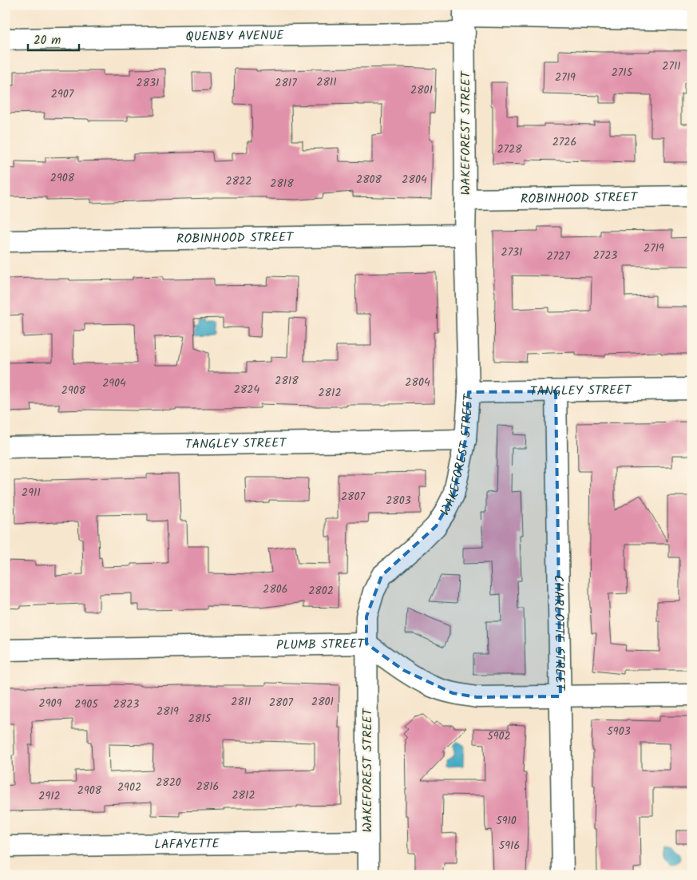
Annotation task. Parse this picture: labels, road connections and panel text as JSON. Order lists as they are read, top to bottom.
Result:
{
  "streets": {
    "street": [
      "QUENBY AVENUE",
      "WAKEFOREST STREET",
      "ROBINHOOD STREET",
      "TANGLEY STREET",
      "CHARLOTTE STREET",
      "PLUMB STREET",
      "LAFAYETTE"
    ]
  },
  "crossings": [
    ["QUENBY AVENUE", "WAKEFOREST STREET"],
    ["WAKEFOREST STREET", "ROBINHOOD STREET"],
    ["WAKEFOREST STREET", "TANGLEY STREET"],
    ["WAKEFOREST STREET", "PLUMB STREET"],
    ["WAKEFOREST STREET", "LAFAYETTE"],
    ["TANGLEY STREET", "CHARLOTTE STREET"],
    ["CHARLOTTE STREET", "PLUMB STREET"]
  ],
  "house_numbers": [
    "2711",
    "2715",
    "2719",
    "2811",
    "2831",
    "2817",
    "2801",
    "2907",
    "2726",
    "2728",
    "2908",
    "2808",
    "2804",
    "2822",
    "2818",
    "2719",
    "2731",
    "2723",
    "2727",
    "2818",
    "2804",
    "2904",
    "2824",
    "2908",
    "2812",
    "2911",
    "2807",
    "2803",
    "2806",
    "2802",
    "2811",
    "2801",
    "2807",
    "2909",
    "2905",
    "2823",
    "2819",
    "2815",
    "5903",
    "5902",
    "2820",
    "2816",
    "2902",
    "2908",
    "2812",
    "2912",
    "5910",
    "5916"
  ],
  "scale_bar": "20 m"
}
